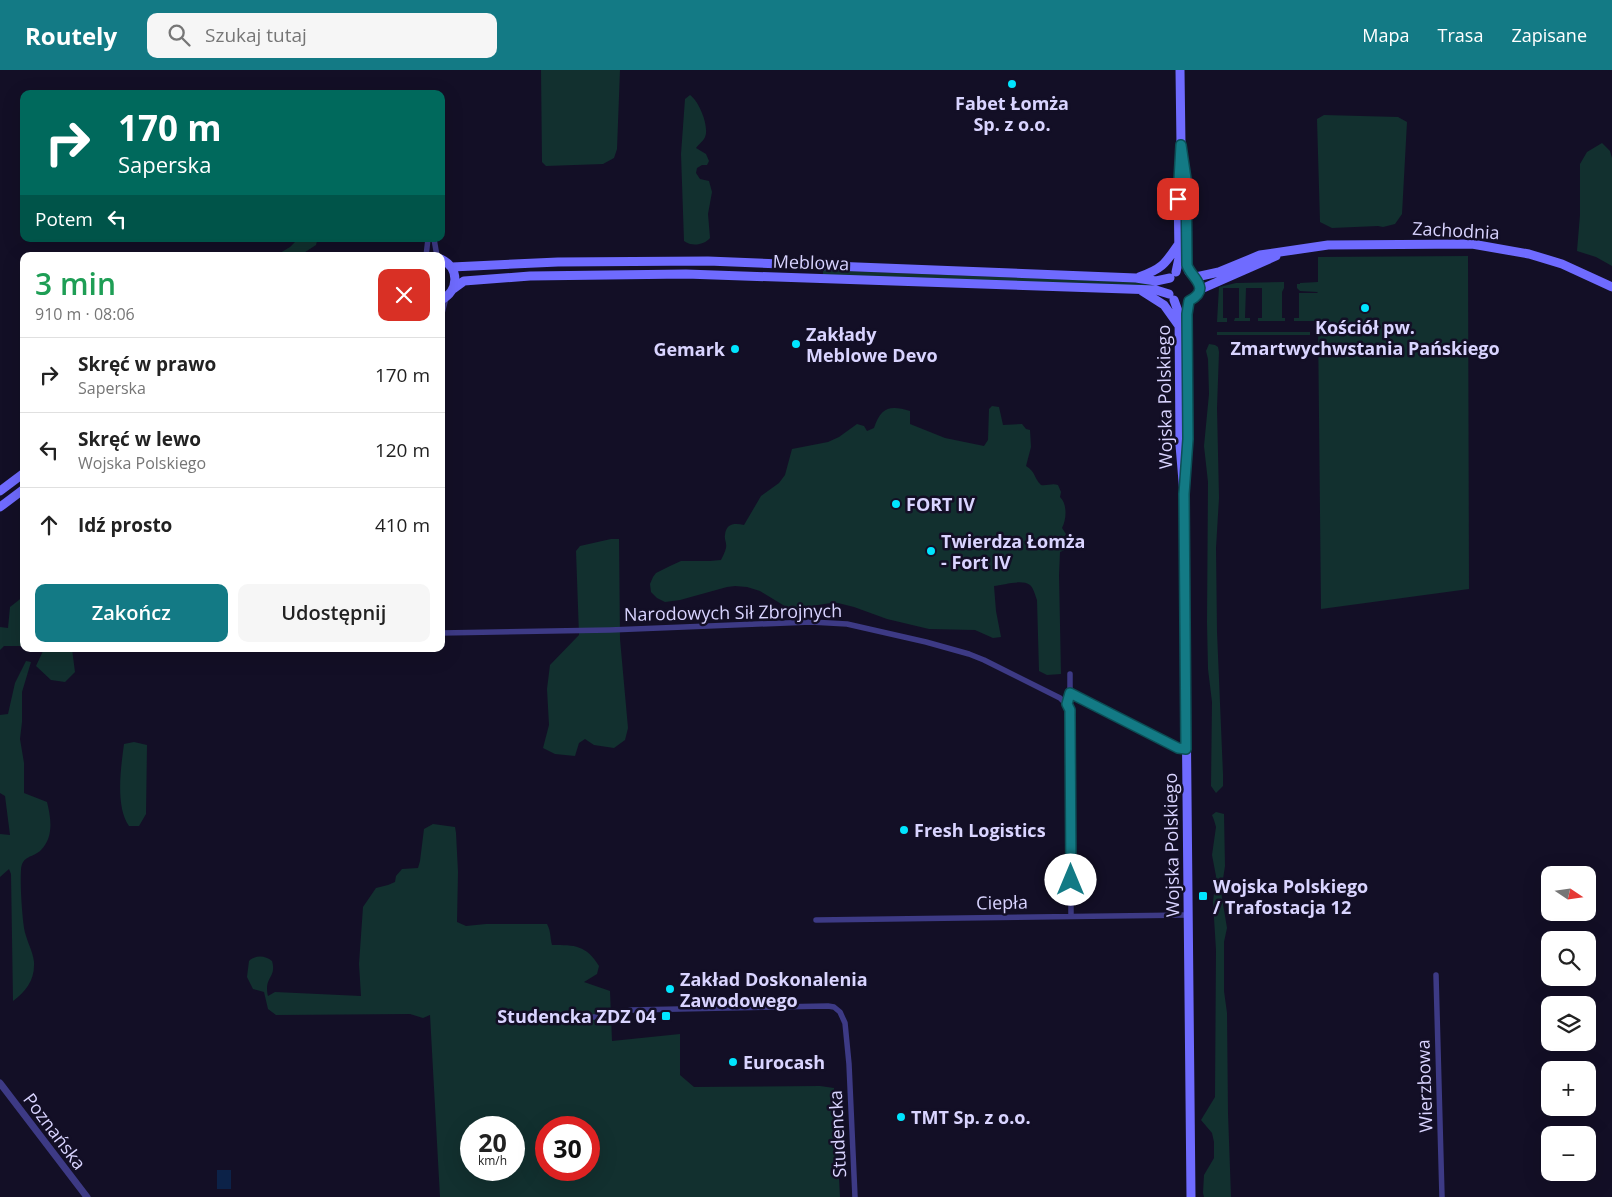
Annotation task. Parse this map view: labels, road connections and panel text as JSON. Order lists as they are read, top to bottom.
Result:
{
  "streets": {
    "main road": ["Zachodnia", "Meblowa", "Wojska Polskiego"],
    "street": [
      "Narodowych Sił Zbrojnych",
      "Ciepła",
      "Wierzbowa",
      "Poznańska",
      "Studencka"
    ]
  },
  "crossings": [
    ["Zachodnia", "Meblowa"],
    ["Zachodnia", "Wojska Polskiego"],
    ["Meblowa", "Wojska Polskiego"],
    ["Wojska Polskiego", "Ciepła"]
  ],
  "places": {
    "other": [
      "Fabet Łomża Sp. z o.o.",
      "Kościół pw. Zmartwychwstania Pańskiego",
      "Zakłady Meblowe Devo",
      "Gemark",
      "FORT IV",
      "Twierdza Łomża - Fort IV",
      "Fresh Logistics",
      "Zakład Doskonalenia Zawodowego",
      "Eurocash",
      "TMT Sp. z o.o."
    ],
    "transit": ["Wojska Polskiego / Trafostacja 12", "Studencka ZDZ 04"]
  },
  "north": "right",
  "page": {
    "header": "Routely",
    "search": "Szukaj tutaj",
    "nav": ["Mapa", "Trasa", "Zapisane"],
    "turn": ["170 m", "Saperska"],
    "then": "Potem",
    "heading": ["3 min", "910 m · 08:06"],
    "list": [
      {
        "name": "Skręć w prawo",
        "note": "Saperska",
        "value": "170 m"
      },
      {
        "name": "Skręć w lewo",
        "note": "Wojska Polskiego",
        "value": "120 m"
      },
      {
        "name": "Idź prosto",
        "value": "410 m"
      }
    ],
    "buttons": ["Zakończ", "Udostępnij"],
    "map_buttons": ["+", "−"],
    "speed": "20 km/h",
    "limit": "30"
  }
}
